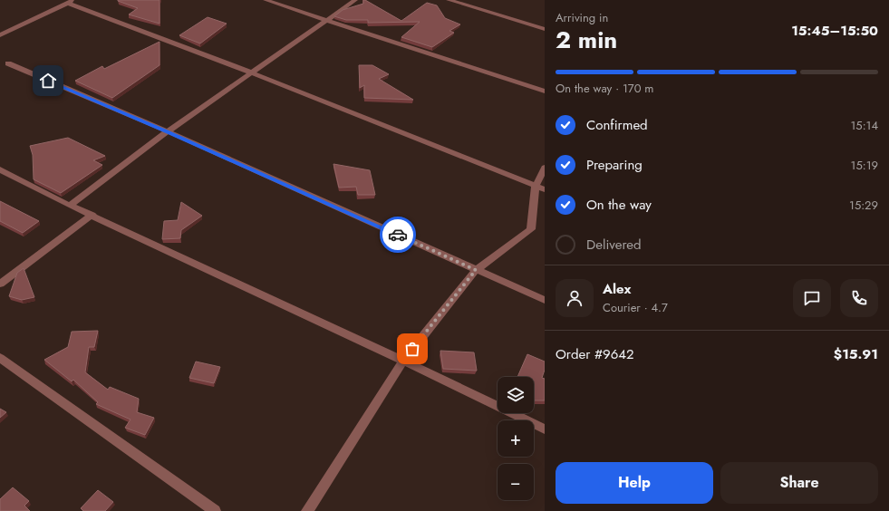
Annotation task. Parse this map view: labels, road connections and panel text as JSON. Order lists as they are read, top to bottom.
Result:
{
  "page": {
    "heading": ["2 min", "Arriving in", "15:45–15:50"],
    "panel": [
      "Alex",
      "Courier · 4.7",
      "Order #9642",
      "$15.91"
    ],
    "bar": "On the way · 170 m",
    "list": [
      ["Confirmed", "15:14"],
      ["Preparing", "15:19"],
      ["On the way", "15:29"],
      "Delivered"
    ],
    "map_buttons": ["+", "−"],
    "buttons": ["Help", "Share"]
  }
}
